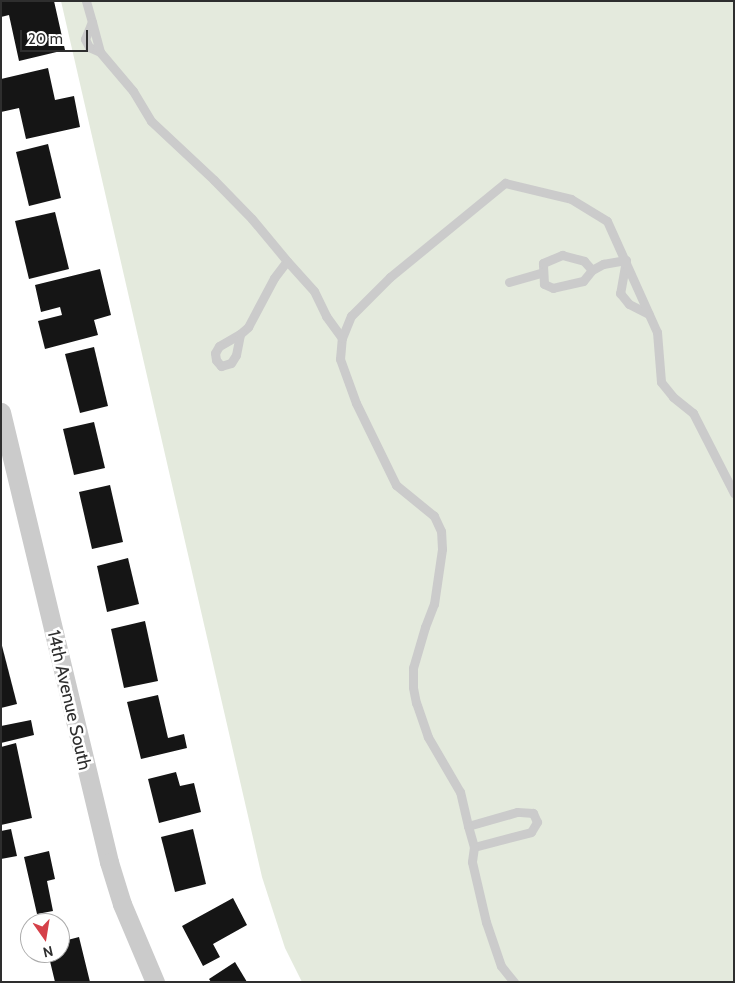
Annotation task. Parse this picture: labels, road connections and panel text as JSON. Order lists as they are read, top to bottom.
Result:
{
  "streets": {
    "street": ["14th Avenue South"]
  },
  "scale_bar": "20 m",
  "north": "bottom"
}
